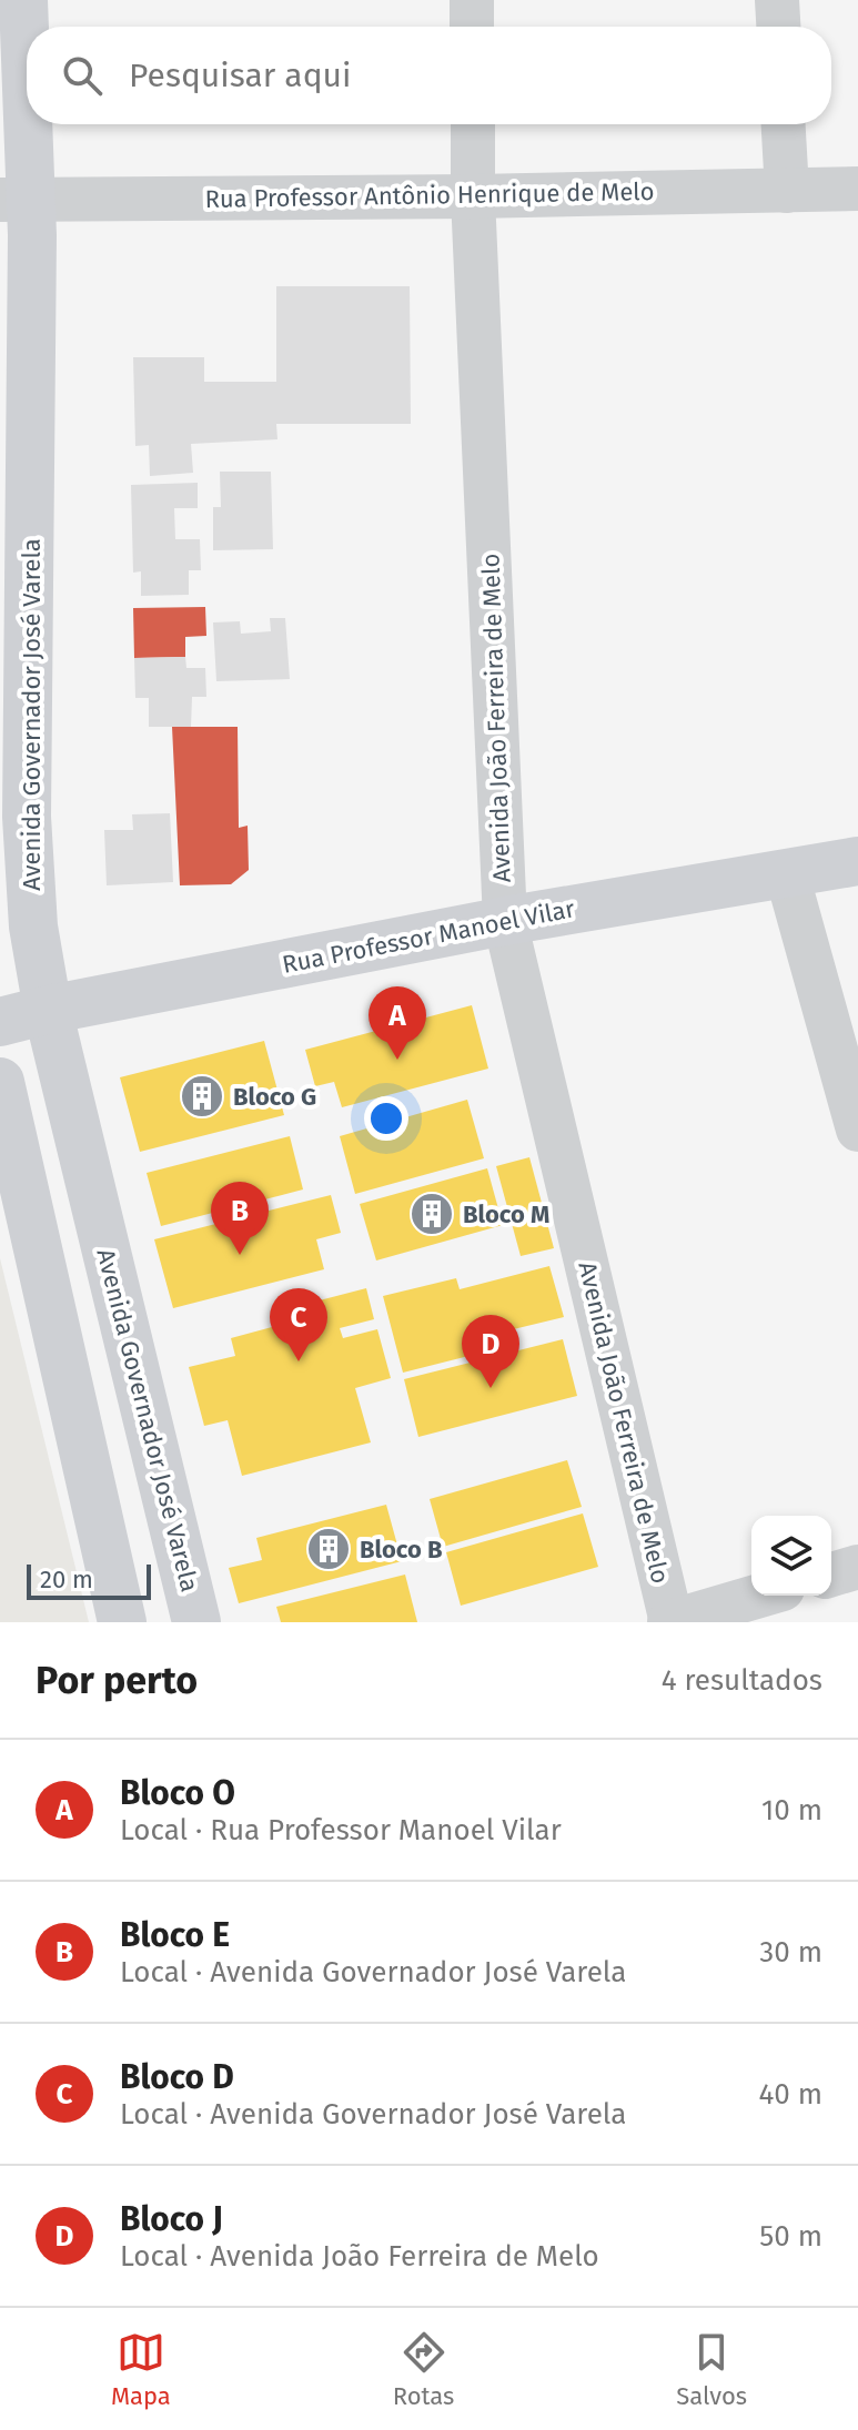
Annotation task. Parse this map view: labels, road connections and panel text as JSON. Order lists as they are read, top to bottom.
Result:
{
  "streets": {
    "street": [
      "Rua Professor Antônio Henrique de Melo",
      "Avenida Governador José Varela",
      "Avenida João Ferreira de Melo",
      "Rua Professor Manoel Vilar"
    ]
  },
  "crossings": [
    ["Rua Professor Antônio Henrique de Melo", "Avenida Governador José Varela"],
    ["Rua Professor Antônio Henrique de Melo", "Avenida João Ferreira de Melo"],
    ["Avenida Governador José Varela", "Rua Professor Manoel Vilar"],
    ["Avenida João Ferreira de Melo", "Rua Professor Manoel Vilar"]
  ],
  "places": {
    "building": ["Bloco G", "Bloco M", "Bloco B"]
  },
  "scale_bar": "20 m",
  "page": {
    "search": "Pesquisar aqui",
    "pins": [
      "A",
      "B",
      "C",
      "D"
    ],
    "scale": "20 m",
    "heading": ["Por perto", "4 resultados"],
    "list": [
      {
        "mark": "A",
        "name": "Bloco O",
        "note": "Local · Rua Professor Manoel Vilar",
        "value": "10 m"
      },
      {
        "mark": "B",
        "name": "Bloco E",
        "note": "Local · Avenida Governador José Varela",
        "value": "30 m"
      },
      {
        "mark": "C",
        "name": "Bloco D",
        "note": "Local · Avenida Governador José Varela",
        "value": "40 m"
      },
      {
        "mark": "D",
        "name": "Bloco J",
        "note": "Local · Avenida João Ferreira de Melo",
        "value": "50 m"
      }
    ],
    "nav": ["Mapa", "Rotas", "Salvos"]
  }
}
